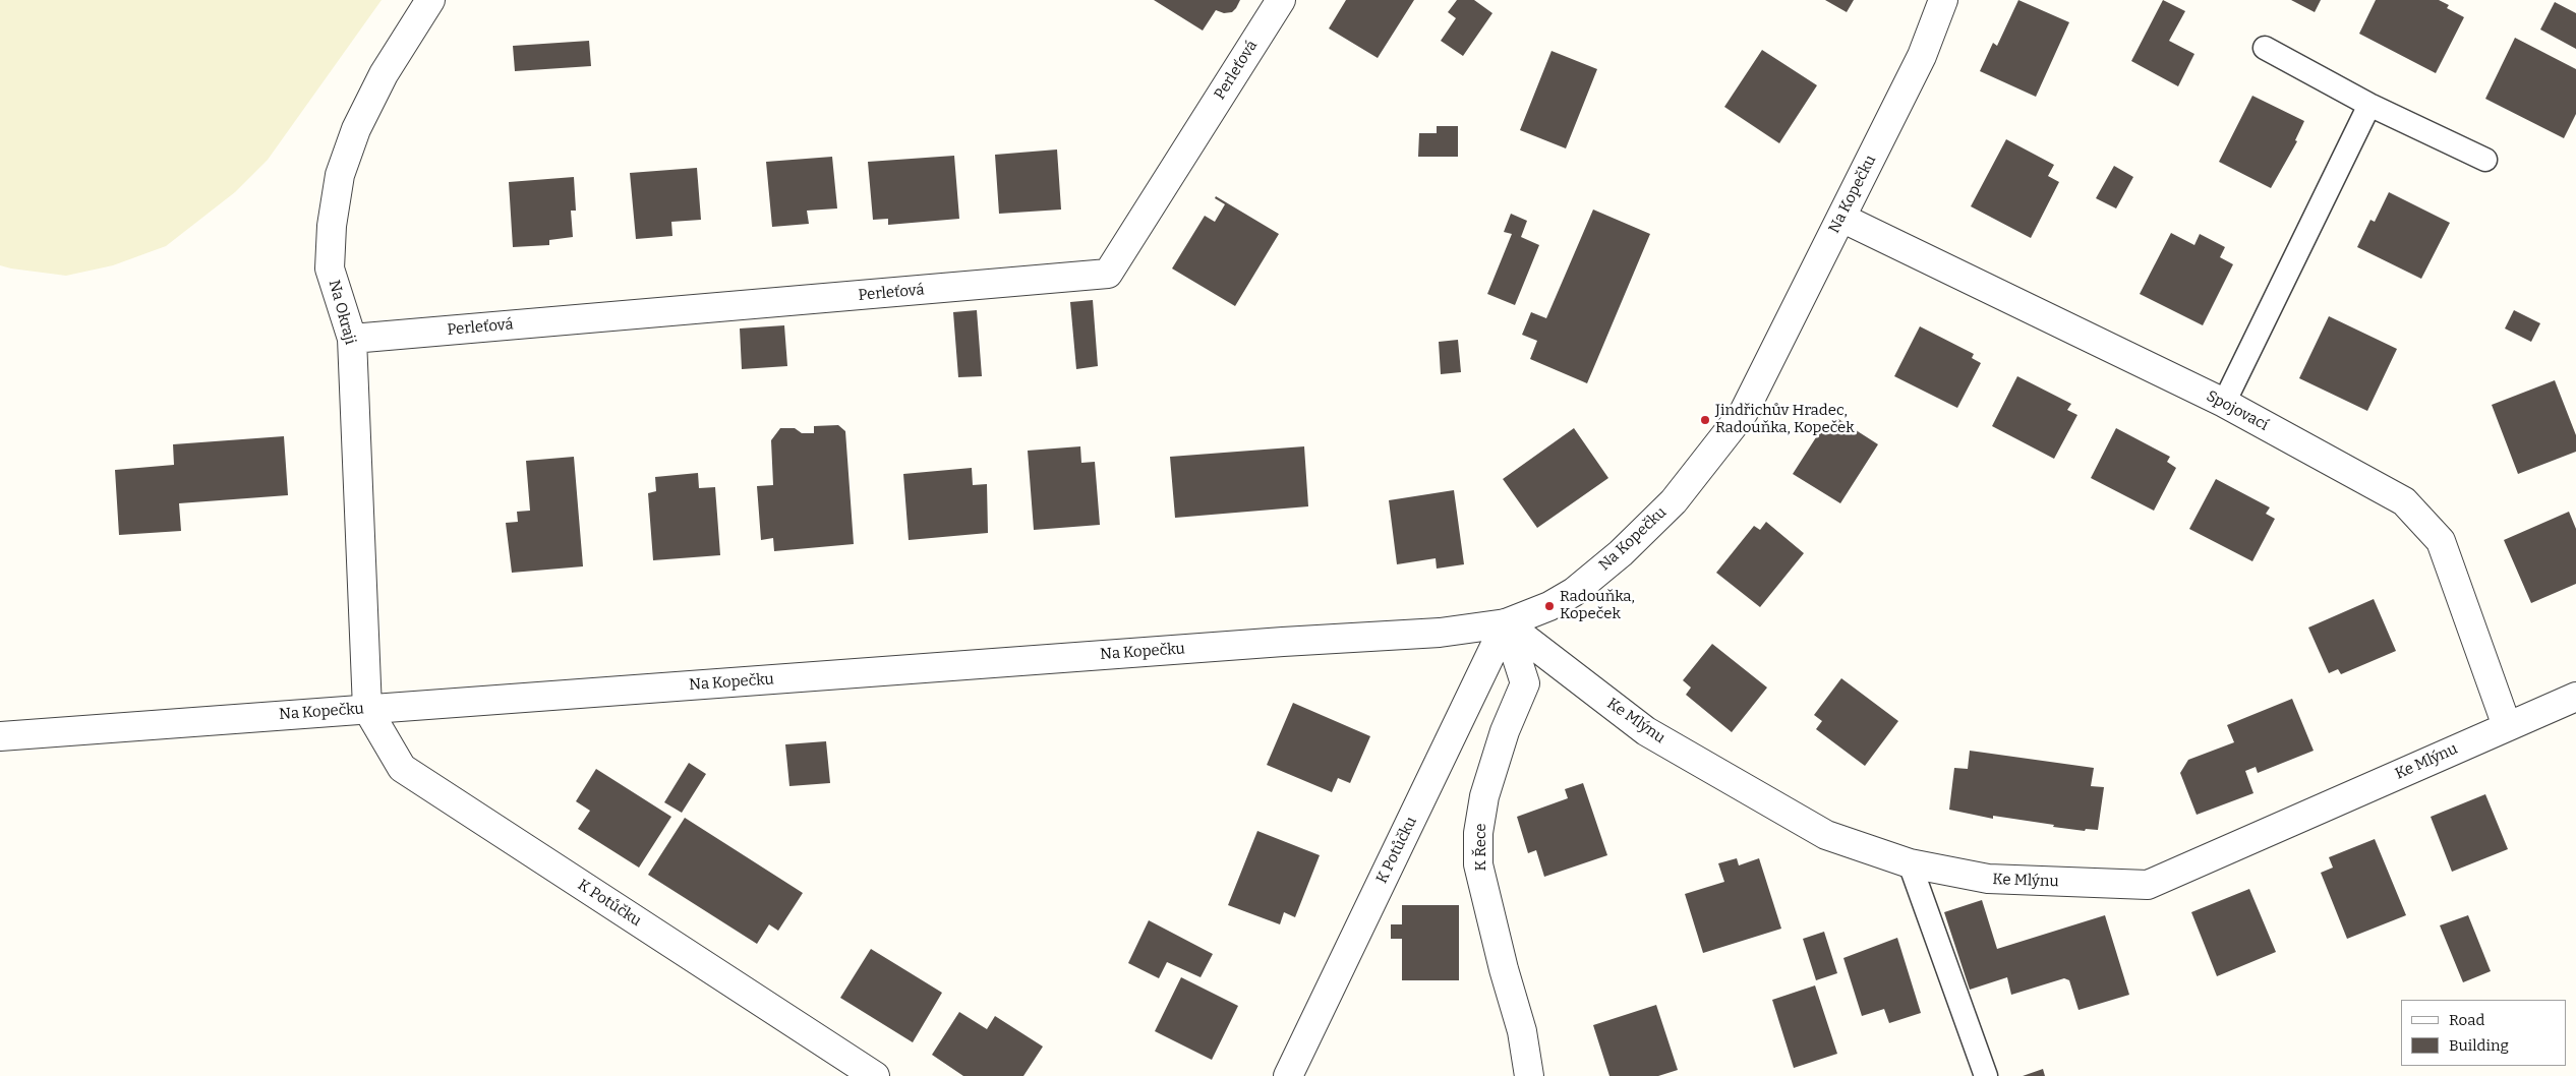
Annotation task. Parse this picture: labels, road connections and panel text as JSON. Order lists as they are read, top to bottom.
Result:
{
  "streets": {
    "street": [
      "Perleťová",
      "Na Kopečku",
      "Na Okraji",
      "Spojovací",
      "Ke Mlýnu",
      "K Řece",
      "K Potůčku"
    ]
  },
  "crossings": [
    ["Perleťová", "Na Okraji"],
    ["Na Kopečku", "Na Okraji"],
    ["Na Kopečku", "Spojovací"],
    ["Na Kopečku", "Ke Mlýnu"],
    ["Na Kopečku", "K Řece"],
    ["Na Kopečku", "K Potůčku"],
    ["Na Okraji", "K Potůčku"],
    ["Spojovací", "Ke Mlýnu"],
    ["Ke Mlýnu", "K Řece"],
    ["Ke Mlýnu", "K Potůčku"],
    ["K Řece", "K Potůčku"]
  ],
  "places": ["Jindřichův Hradec, Radouňka, Kopeček", "Radouňka, Kopeček"],
  "legend": ["Road", "Building"]
}
